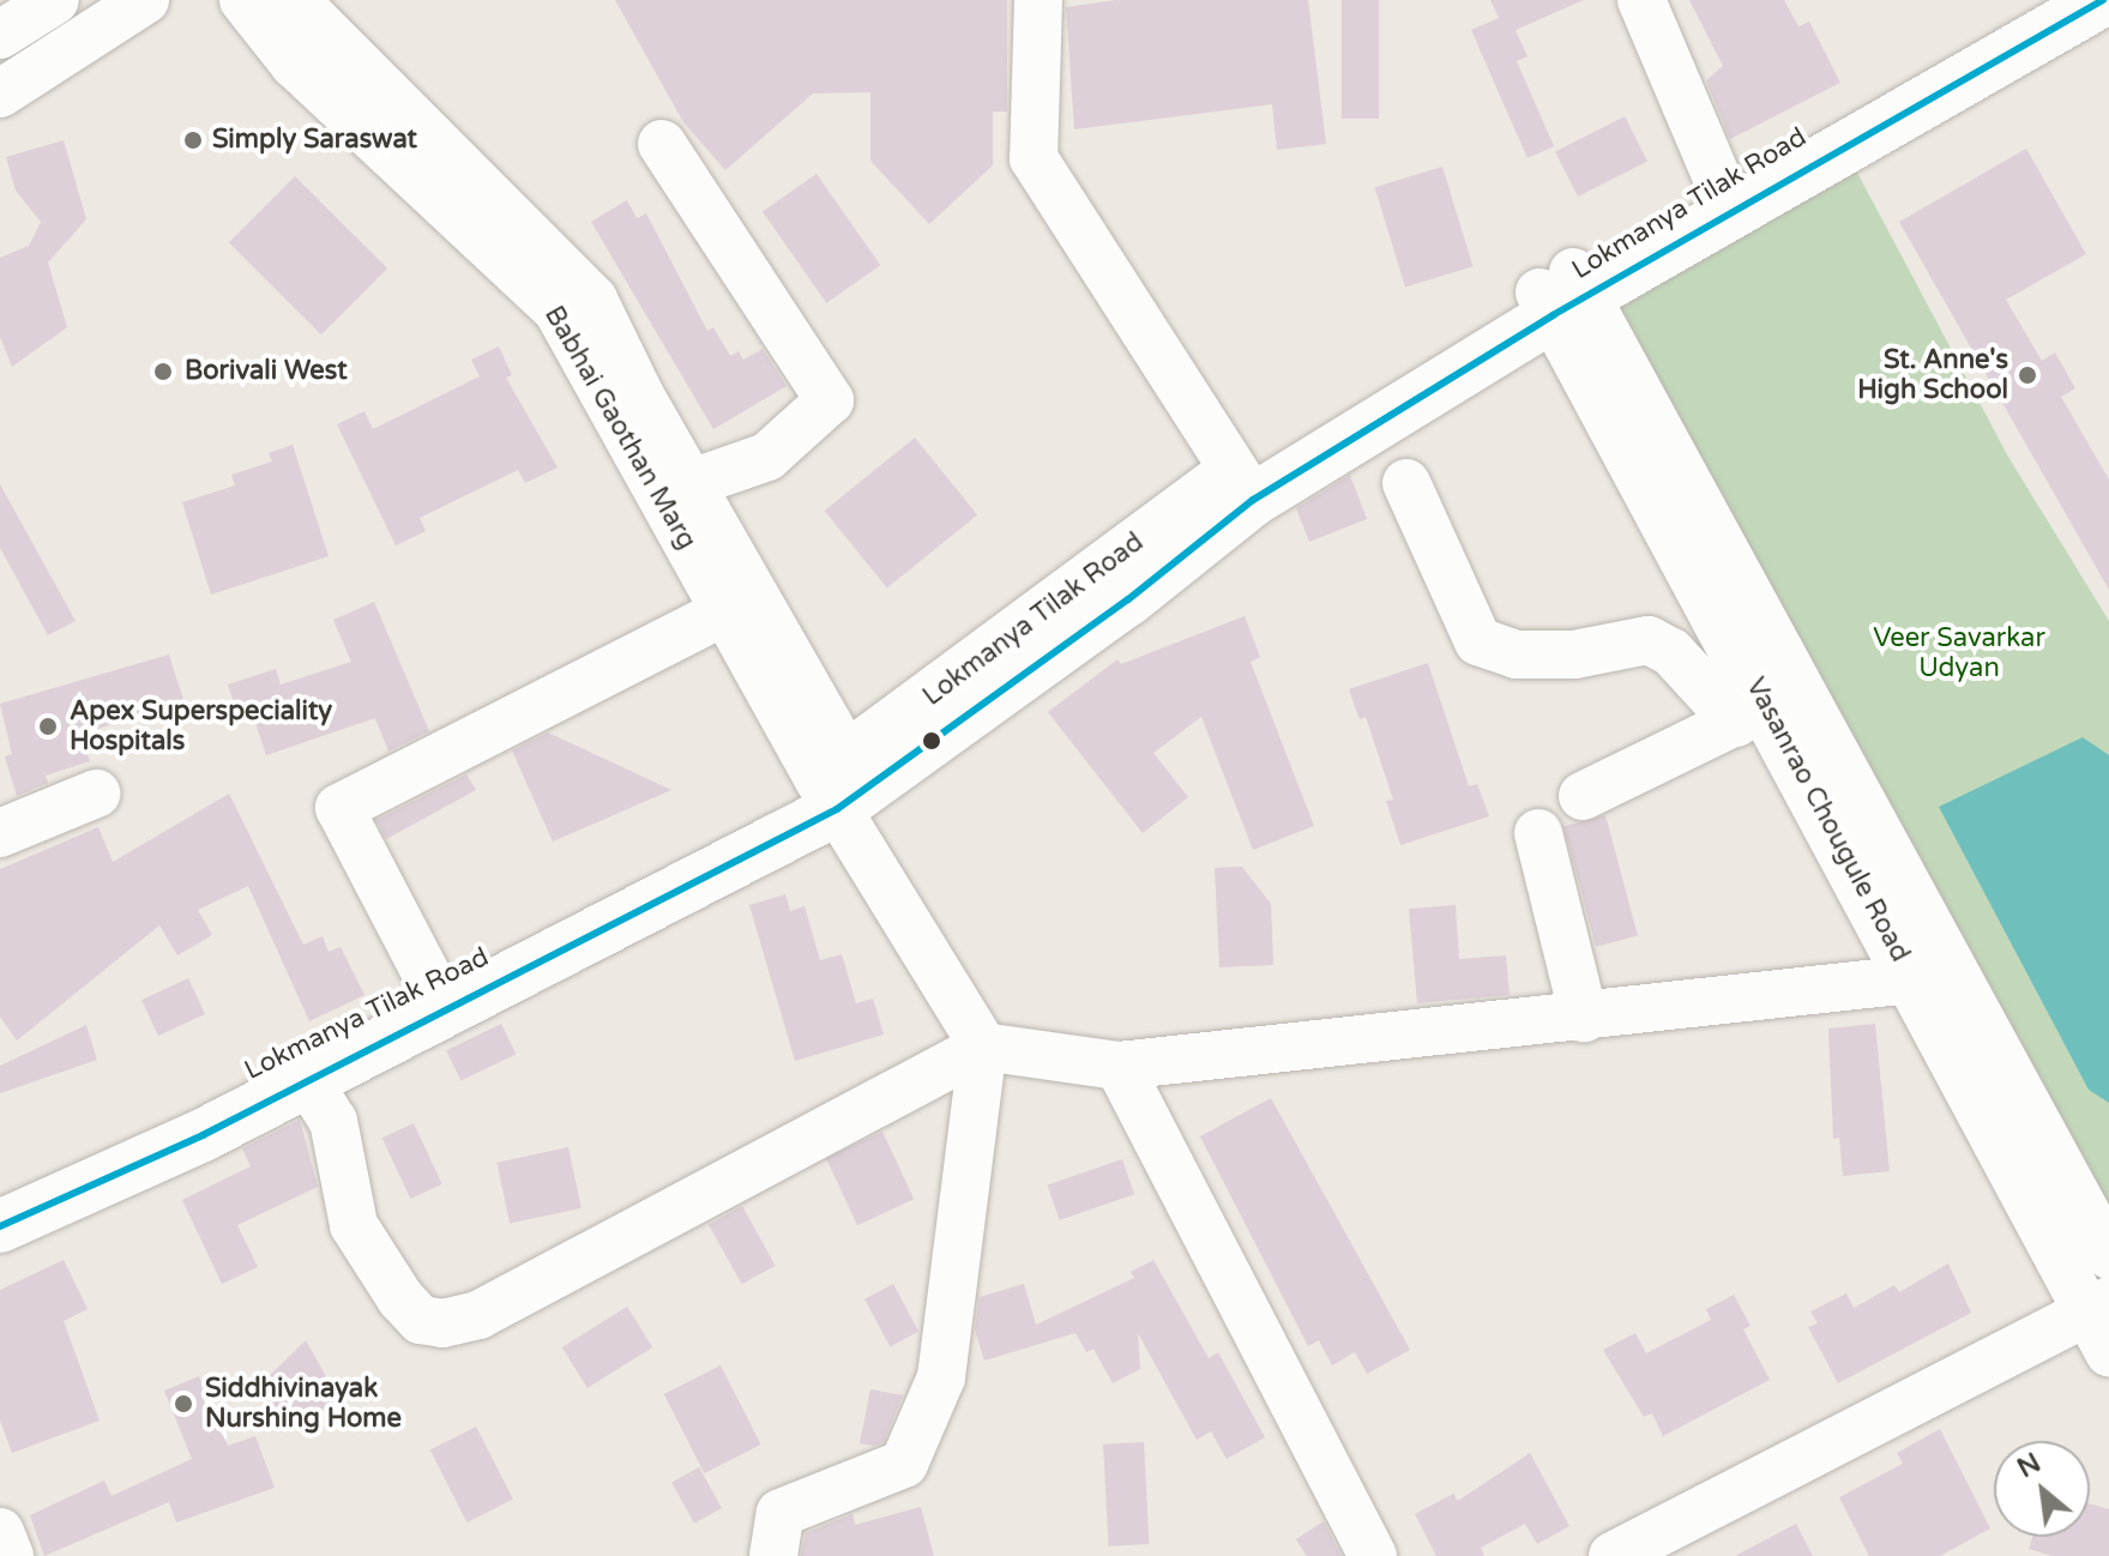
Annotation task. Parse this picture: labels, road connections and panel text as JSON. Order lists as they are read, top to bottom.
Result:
{
  "streets": {
    "main road": ["Lokmanya Tilak Road"],
    "street": ["Babhai Gaothan Marg", "Vasanrao Chougule Road"]
  },
  "crossings": [
    ["Lokmanya Tilak Road", "Babhai Gaothan Marg"],
    ["Lokmanya Tilak Road", "Vasanrao Chougule Road"]
  ],
  "parks": ["Veer Savarkar Udyan"],
  "places": [
    "Simply Saraswat",
    "Borivali West",
    "St. Anne's High School",
    "Apex Superspeciality Hospitals",
    "Siddhivinayak Nurshing Home"
  ],
  "north": "top left"
}
